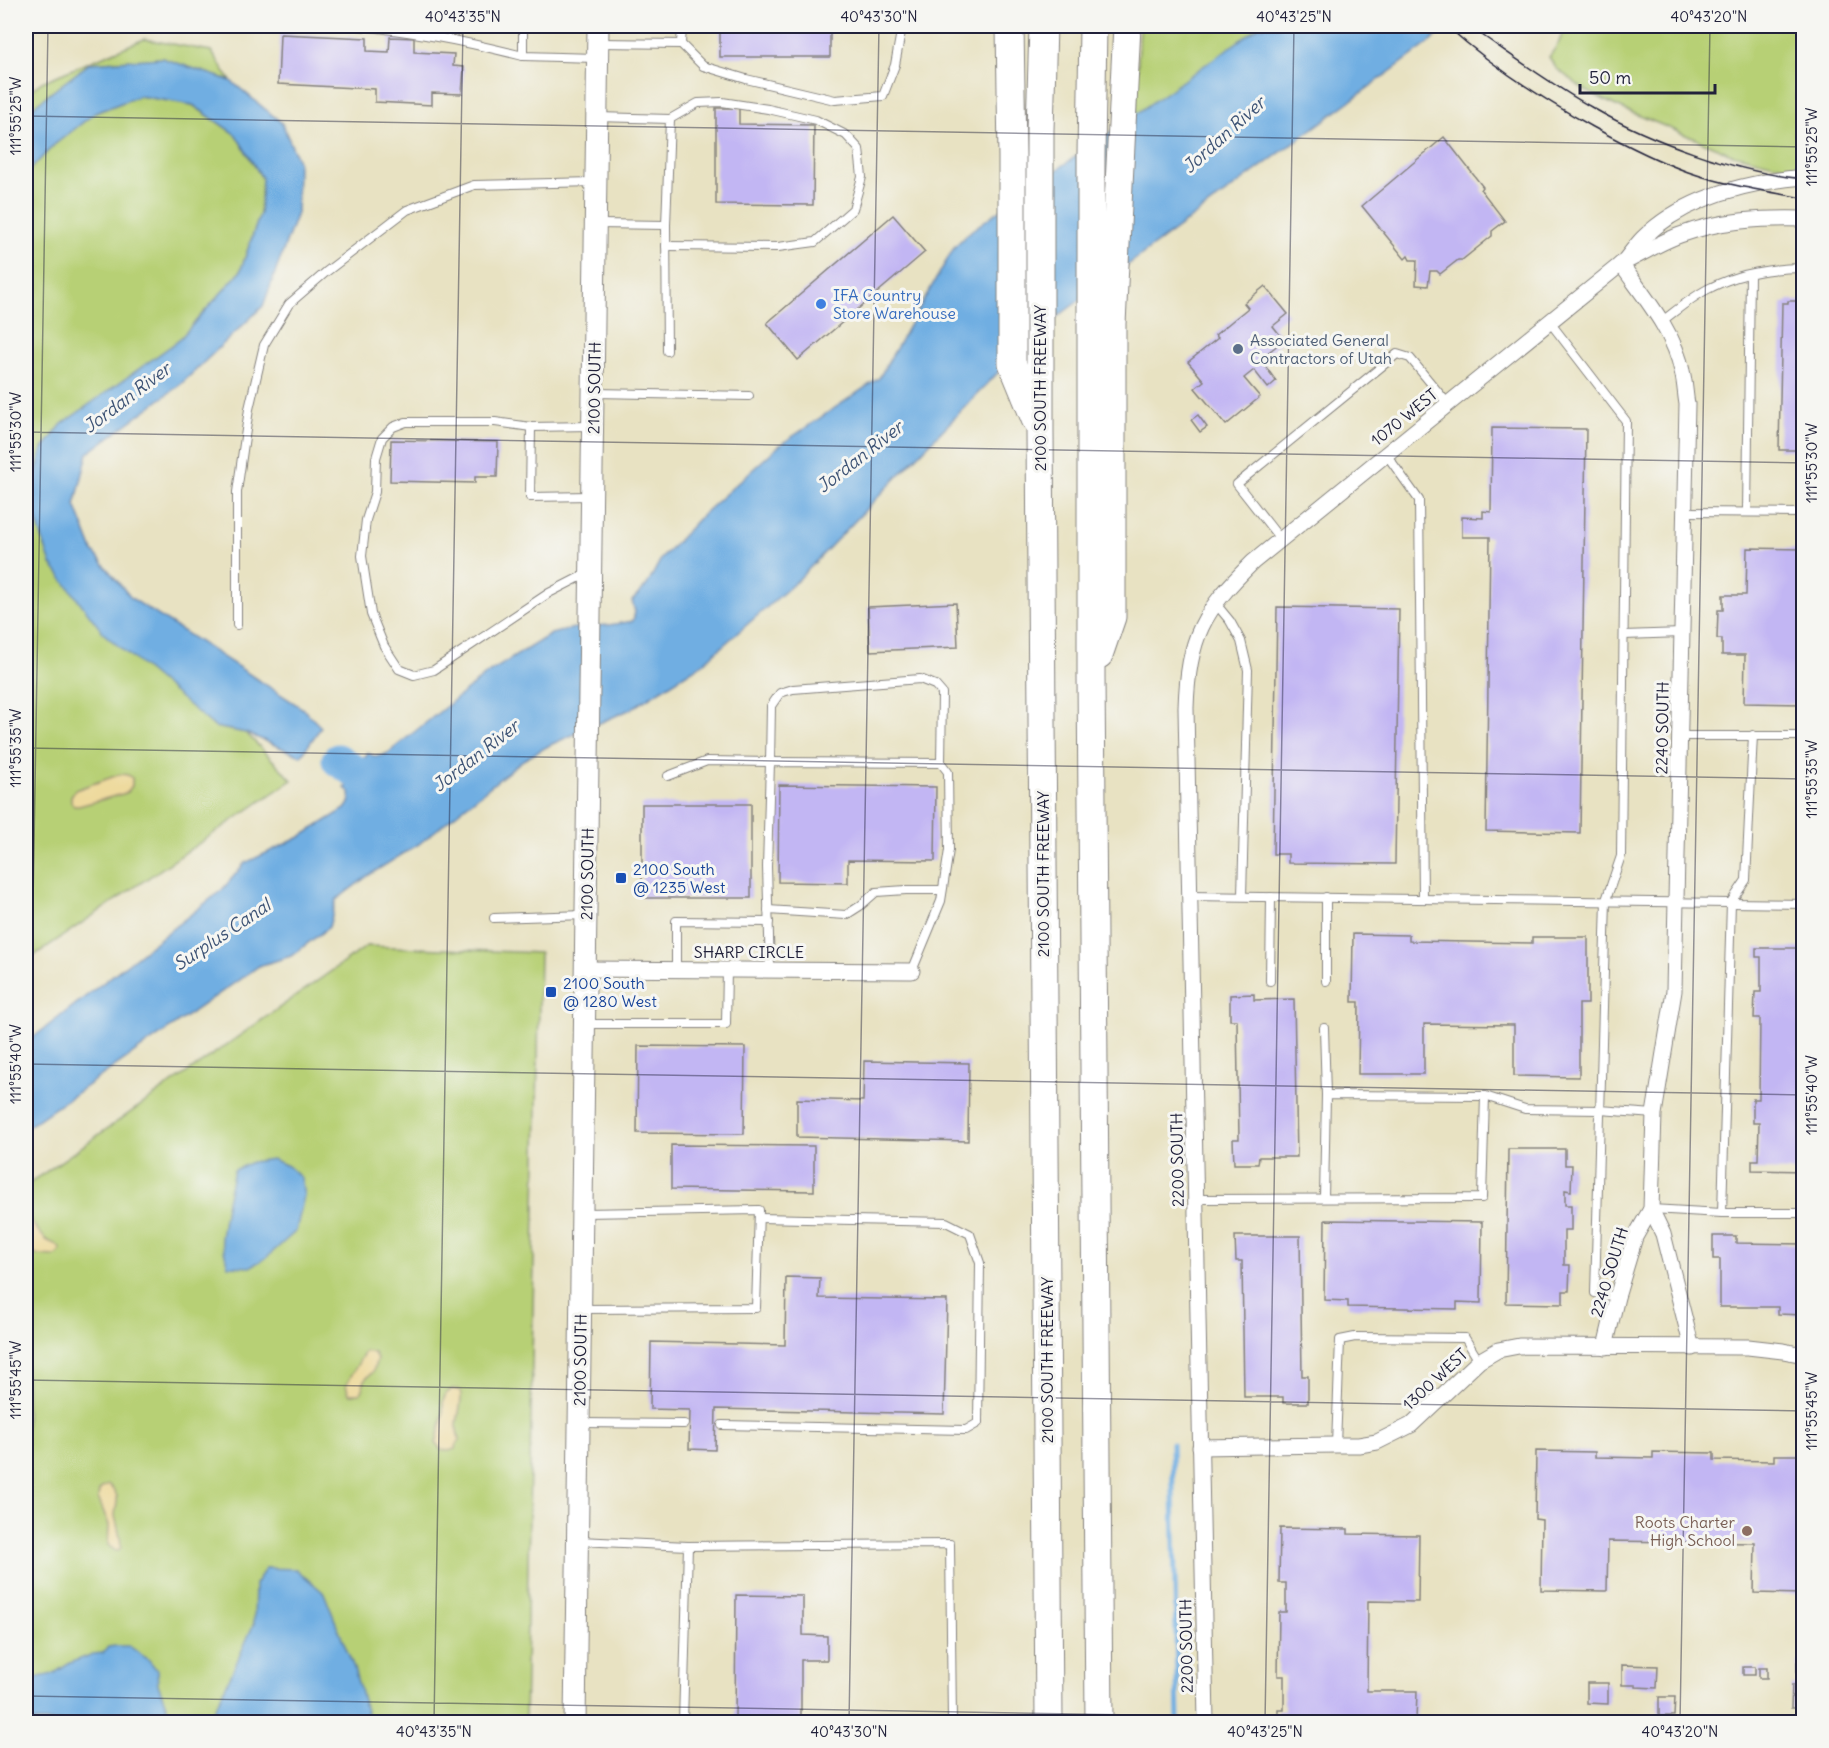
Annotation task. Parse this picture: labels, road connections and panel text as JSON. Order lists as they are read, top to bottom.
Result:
{
  "streets": {
    "highway": ["2100 SOUTH FREEWAY"],
    "street": [
      "2100 SOUTH",
      "1070 WEST",
      "2240 SOUTH",
      "SHARP CIRCLE",
      "2200 SOUTH",
      "1300 WEST"
    ]
  },
  "crossings": [
    ["2100 SOUTH", "SHARP CIRCLE"],
    ["1070 WEST", "2240 SOUTH"],
    ["1070 WEST", "2200 SOUTH"],
    ["2240 SOUTH", "1300 WEST"],
    ["2200 SOUTH", "1300 WEST"]
  ],
  "water": ["Jordan River", "Surplus Canal"],
  "places": {
    "other": ["IFA Country Store Warehouse", "Associated General Contractors of Utah", "Roots Charter High School"],
    "transit": ["2100 South @ 1235 West", "2100 South @ 1280 West"]
  },
  "scale_bar": "50 m",
  "coordinates": [
    "40°43'35\"N",
    "40°43'30\"N",
    "40°43'25\"N",
    "40°43'20\"N",
    "111°55'25\"W",
    "111°55'30\"W",
    "111°55'35\"W",
    "111°55'40\"W",
    "111°55'45\"W"
  ]
}
